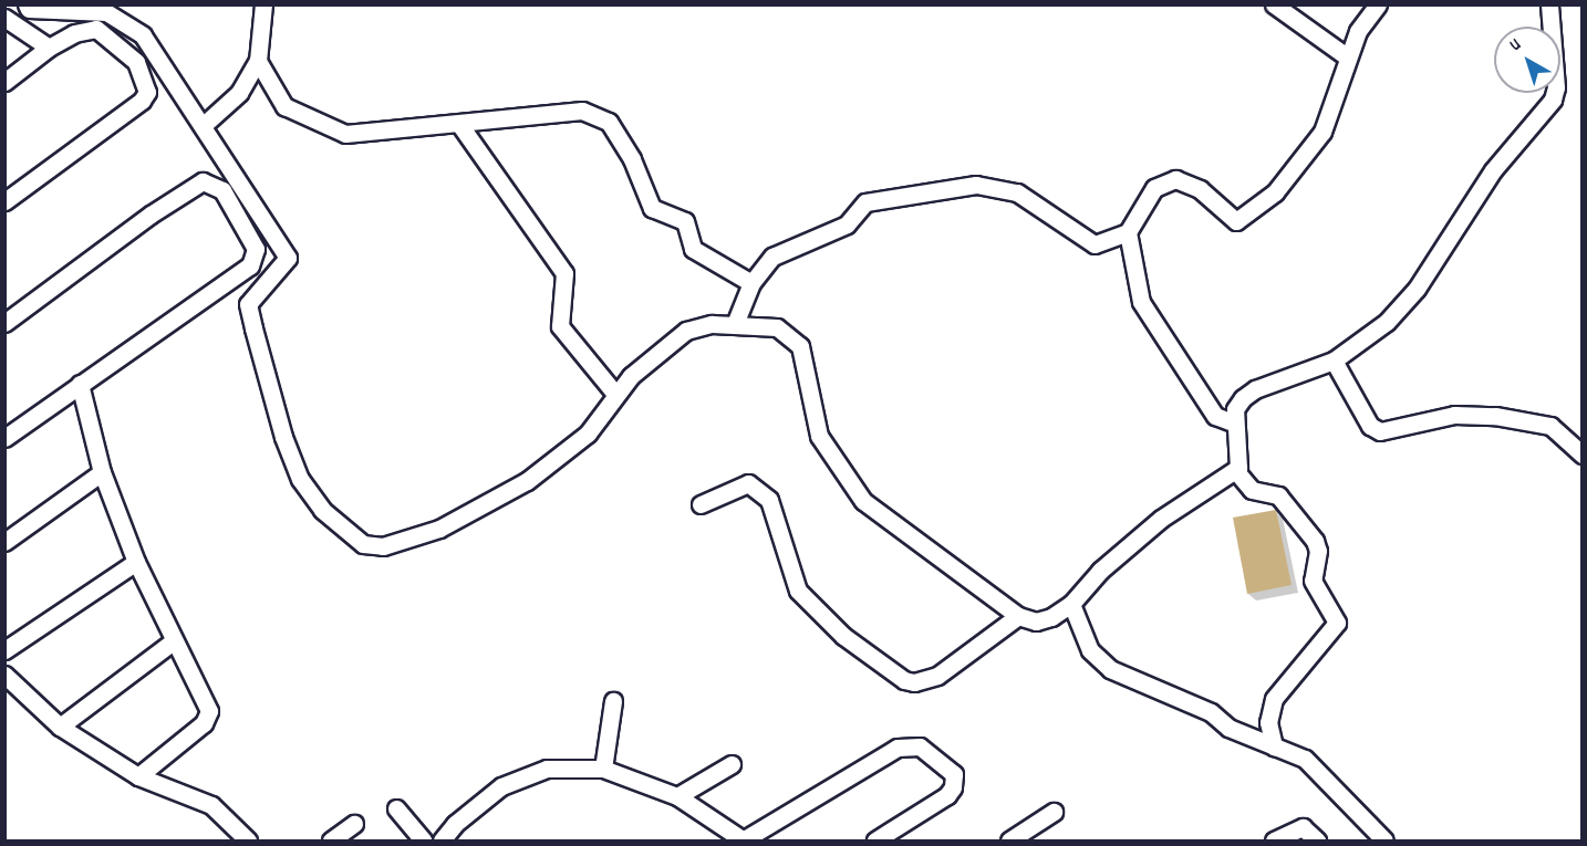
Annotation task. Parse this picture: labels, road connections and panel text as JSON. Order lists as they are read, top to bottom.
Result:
{
  "north": "top left"
}
